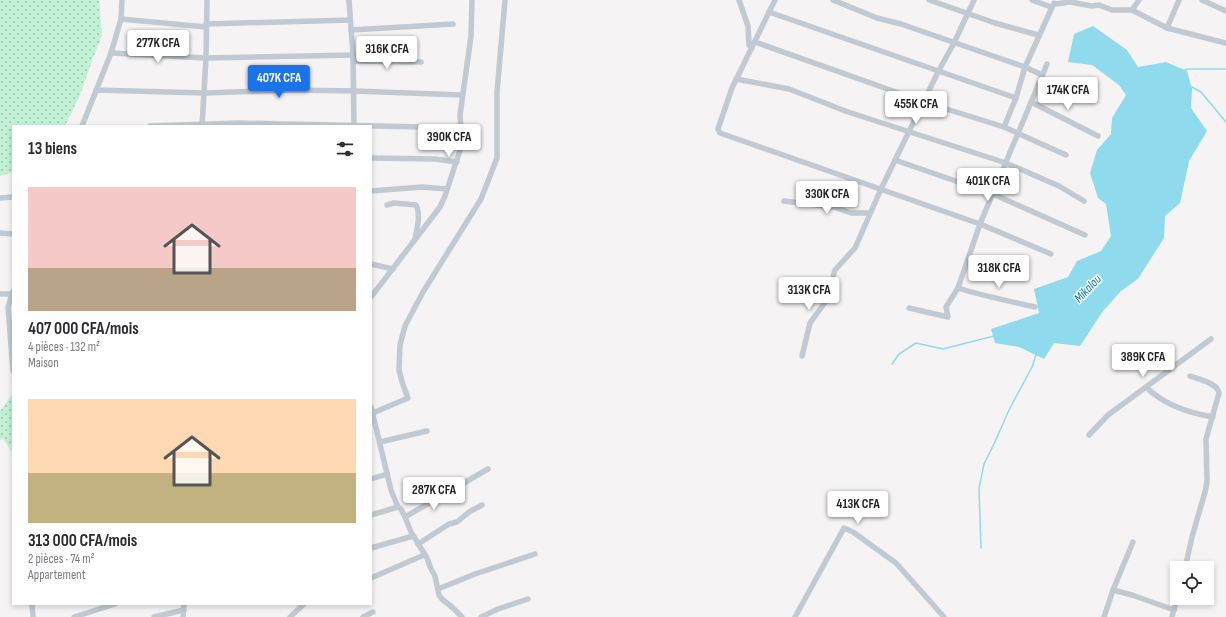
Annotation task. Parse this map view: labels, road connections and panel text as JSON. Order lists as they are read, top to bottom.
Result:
{
  "water": ["Mikalou"],
  "page": {
    "price": [
      "277K CFA",
      "316K CFA",
      "407K CFA",
      "174K CFA",
      "455K CFA",
      "390K CFA",
      "401K CFA",
      "330K CFA",
      "318K CFA",
      "313K CFA",
      "389K CFA",
      "287K CFA",
      "413K CFA"
    ],
    "heading": "13 biens",
    "list": [
      {
        "name": "407 000 CFA/mois",
        "note": "4 pièces · 132 m² · Maison"
      },
      {
        "name": "313 000 CFA/mois",
        "note": "2 pièces · 74 m² · Appartement"
      }
    ]
  }
}
